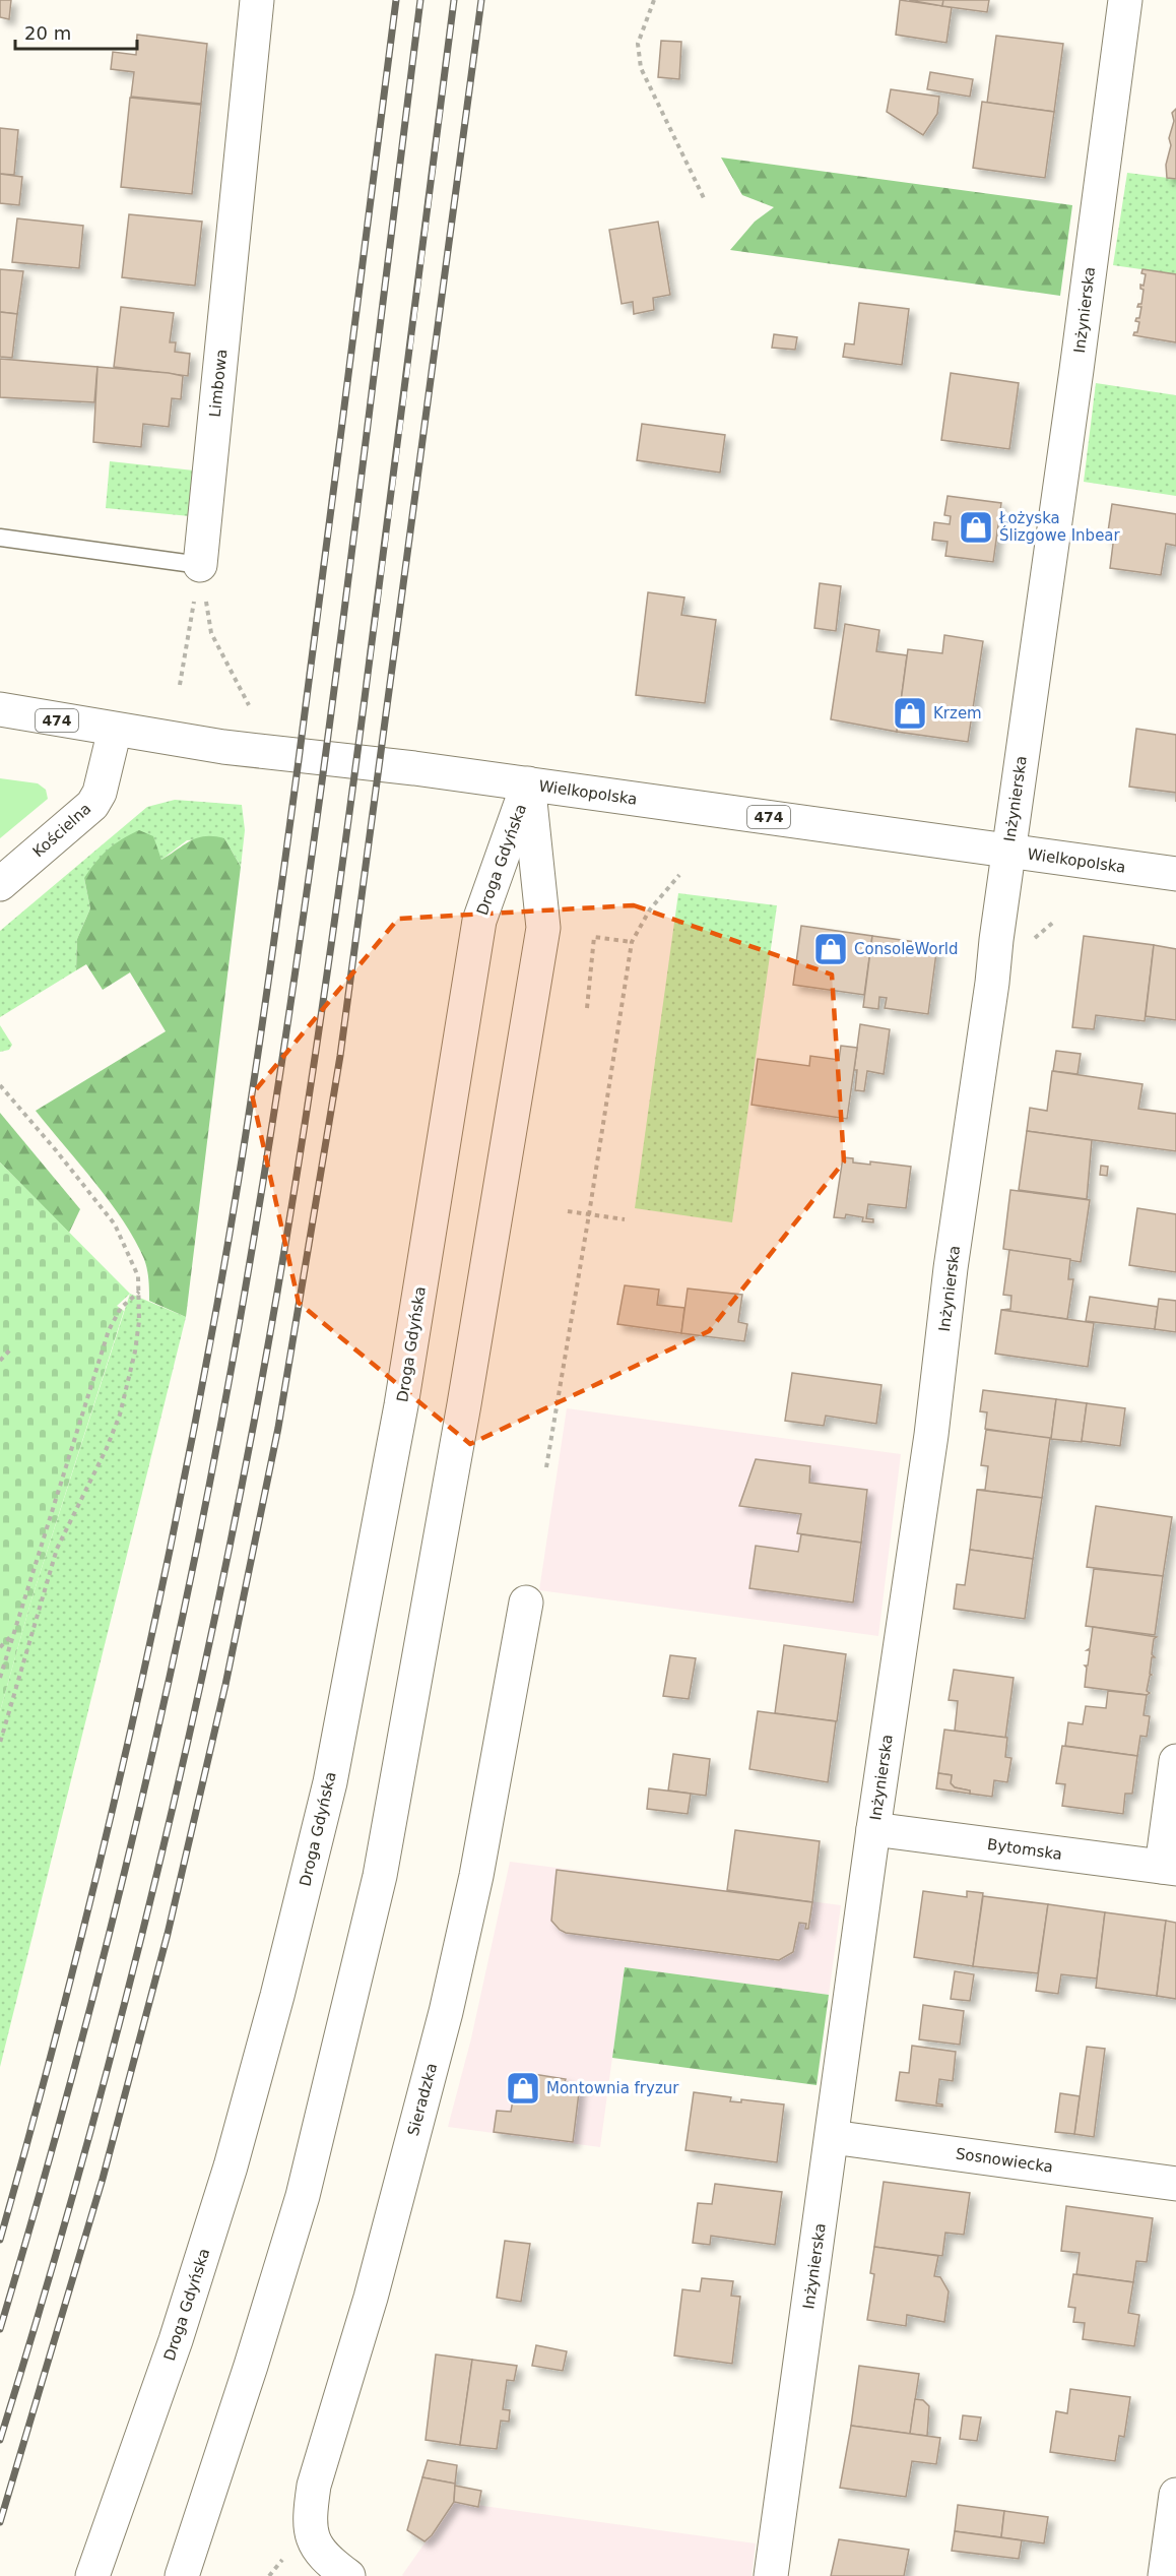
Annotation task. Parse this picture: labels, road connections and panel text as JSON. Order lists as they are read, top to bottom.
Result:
{
  "streets": {
    "street": [
      "Inżynierska",
      "Limbowa",
      "474",
      "Wielkopolska",
      "Kościelna",
      "Droga Gdyńska",
      "Bytomska",
      "Sieradzka",
      "Sosnowiecka"
    ]
  },
  "crossings": [
    ["Inżynierska", "Wielkopolska"],
    ["Inżynierska", "Bytomska"],
    ["Inżynierska", "Sosnowiecka"],
    ["Wielkopolska", "Kościelna"],
    ["Wielkopolska", "Droga Gdyńska"]
  ],
  "places": {
    "shop": [
      "Łożyska Ślizgowe Inbear",
      "Krzem",
      "ConsoleWorld",
      "Montownia fryzur"
    ]
  },
  "scale_bar": "20 m"
}
